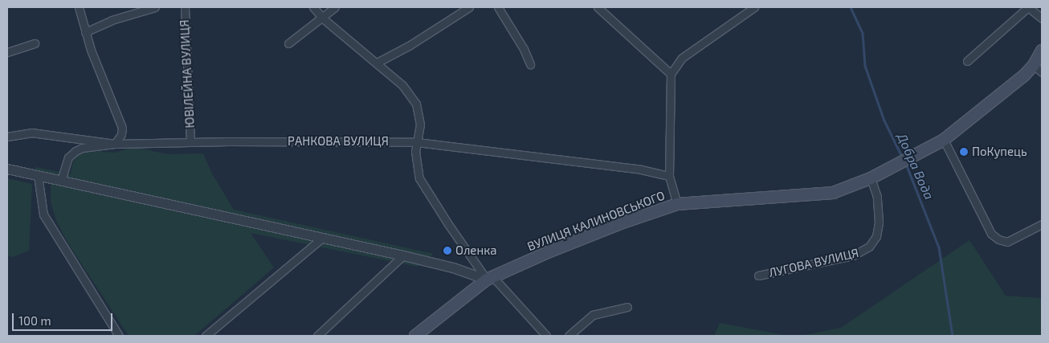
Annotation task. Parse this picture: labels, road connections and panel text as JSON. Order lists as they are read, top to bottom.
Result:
{
  "streets": {
    "main road": ["ВУЛИЦЯ КАЛИНОВСЬКОГО"],
    "street": ["ЮВІЛЕЙНА ВУЛИЦЯ", "РАНКОВА ВУЛИЦЯ", "ЛУГОВА ВУЛИЦЯ"]
  },
  "crossings": [
    ["ЮВІЛЕЙНА ВУЛИЦЯ", "РАНКОВА ВУЛИЦЯ"],
    ["ВУЛИЦЯ КАЛИНОВСЬКОГО", "ЛУГОВА ВУЛИЦЯ"]
  ],
  "water": ["Добра Вода"],
  "places": ["ПоКупець", "Оленка"],
  "scale_bar": "100 m"
}
